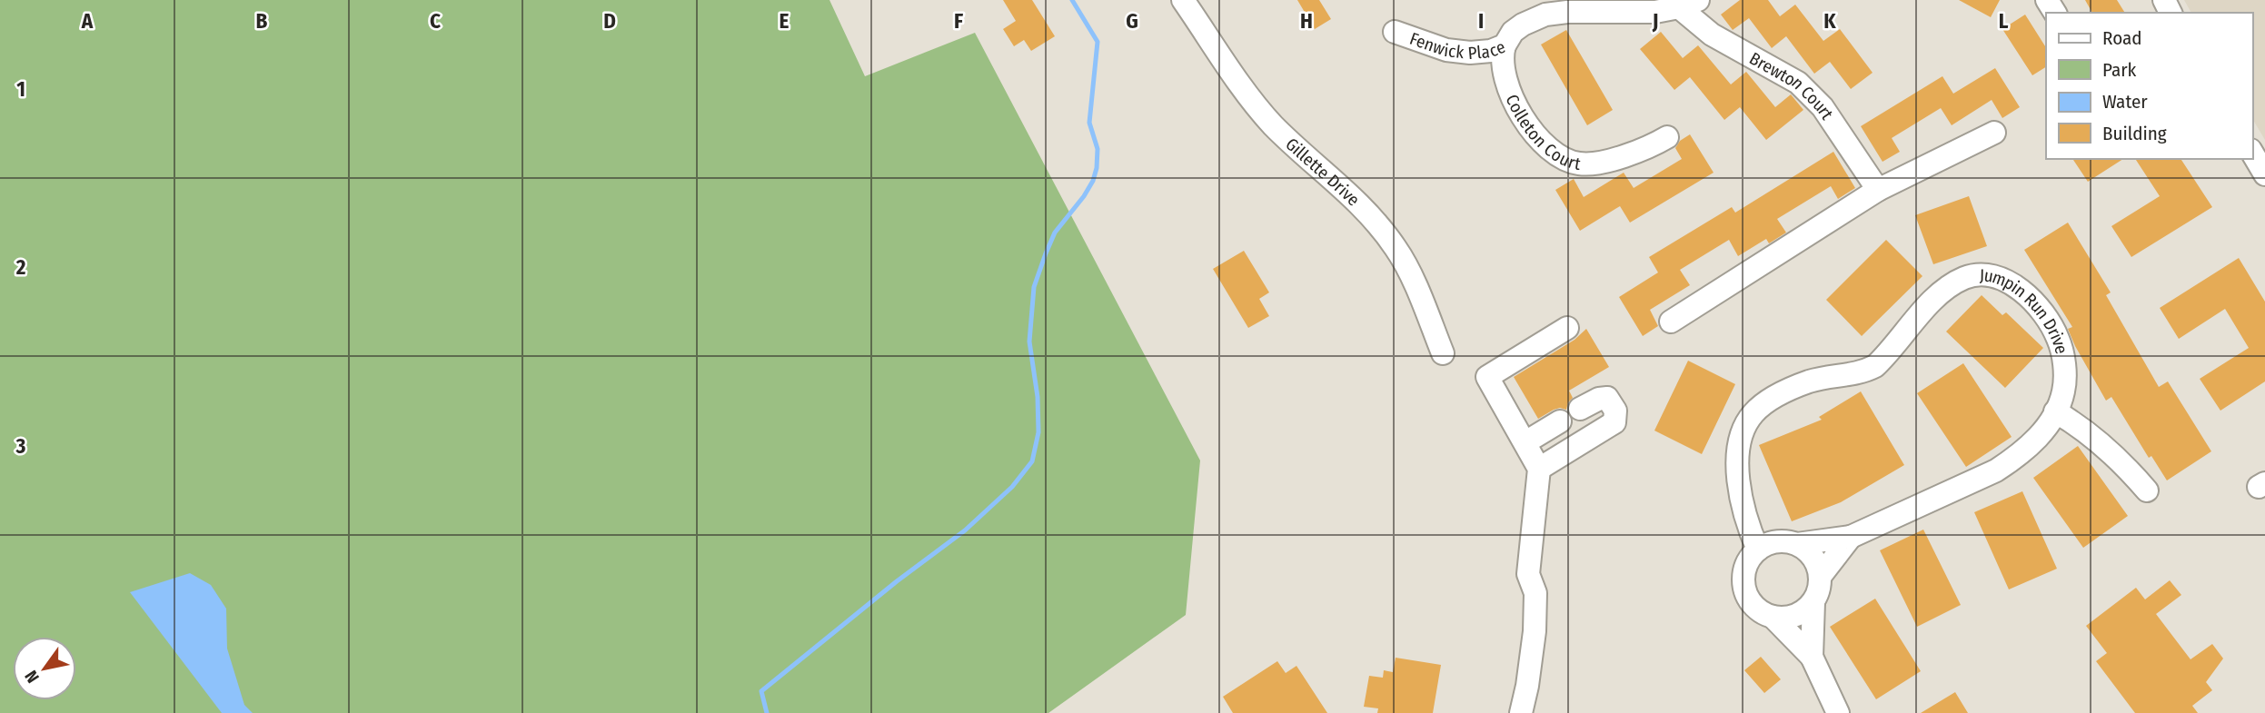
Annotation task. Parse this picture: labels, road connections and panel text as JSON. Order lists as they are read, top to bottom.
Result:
{
  "streets": {
    "street": [
      "Fenwick Place",
      "Brewton Court",
      "Colleton Court",
      "Gillette Drive",
      "Jumpin Run Drive"
    ]
  },
  "crossings": [
    ["Fenwick Place", "Brewton Court"],
    ["Fenwick Place", "Colleton Court"]
  ],
  "legend": [
    "Road",
    "Park",
    "Water",
    "Building"
  ],
  "north": "bottom left",
  "grid": {
    "columns": [
      "A",
      "B",
      "C",
      "D",
      "E",
      "F",
      "G",
      "H",
      "I",
      "J",
      "K",
      "L"
    ],
    "rows": ["1", "2", "3"]
  }
}
